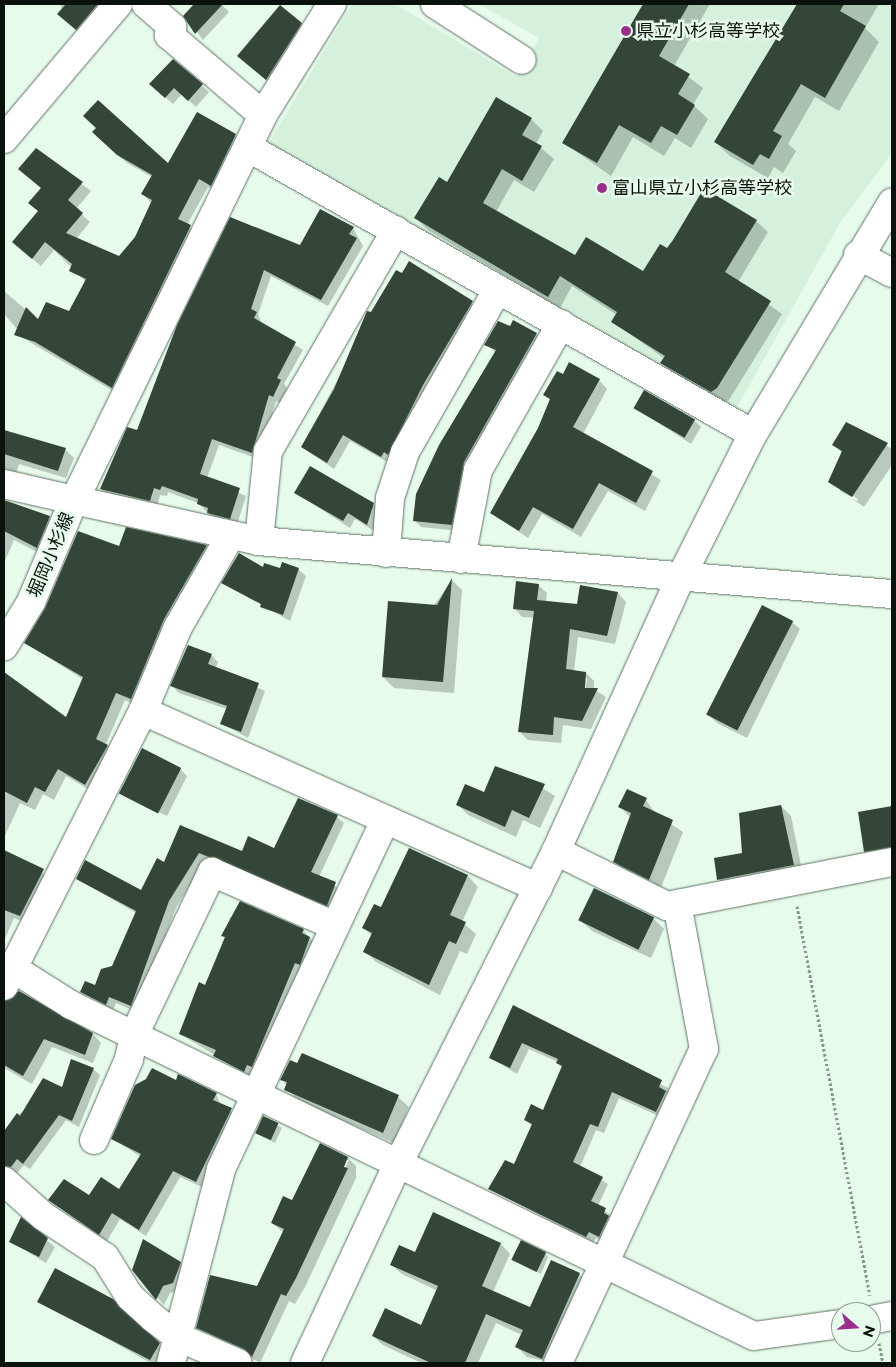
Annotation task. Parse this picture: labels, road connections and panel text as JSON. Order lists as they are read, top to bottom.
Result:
{
  "streets": {
    "street": ["堀岡小杉線"]
  },
  "places": ["県立小杉高等学校", "富山県立小杉高等学校"],
  "north": "right"
}
